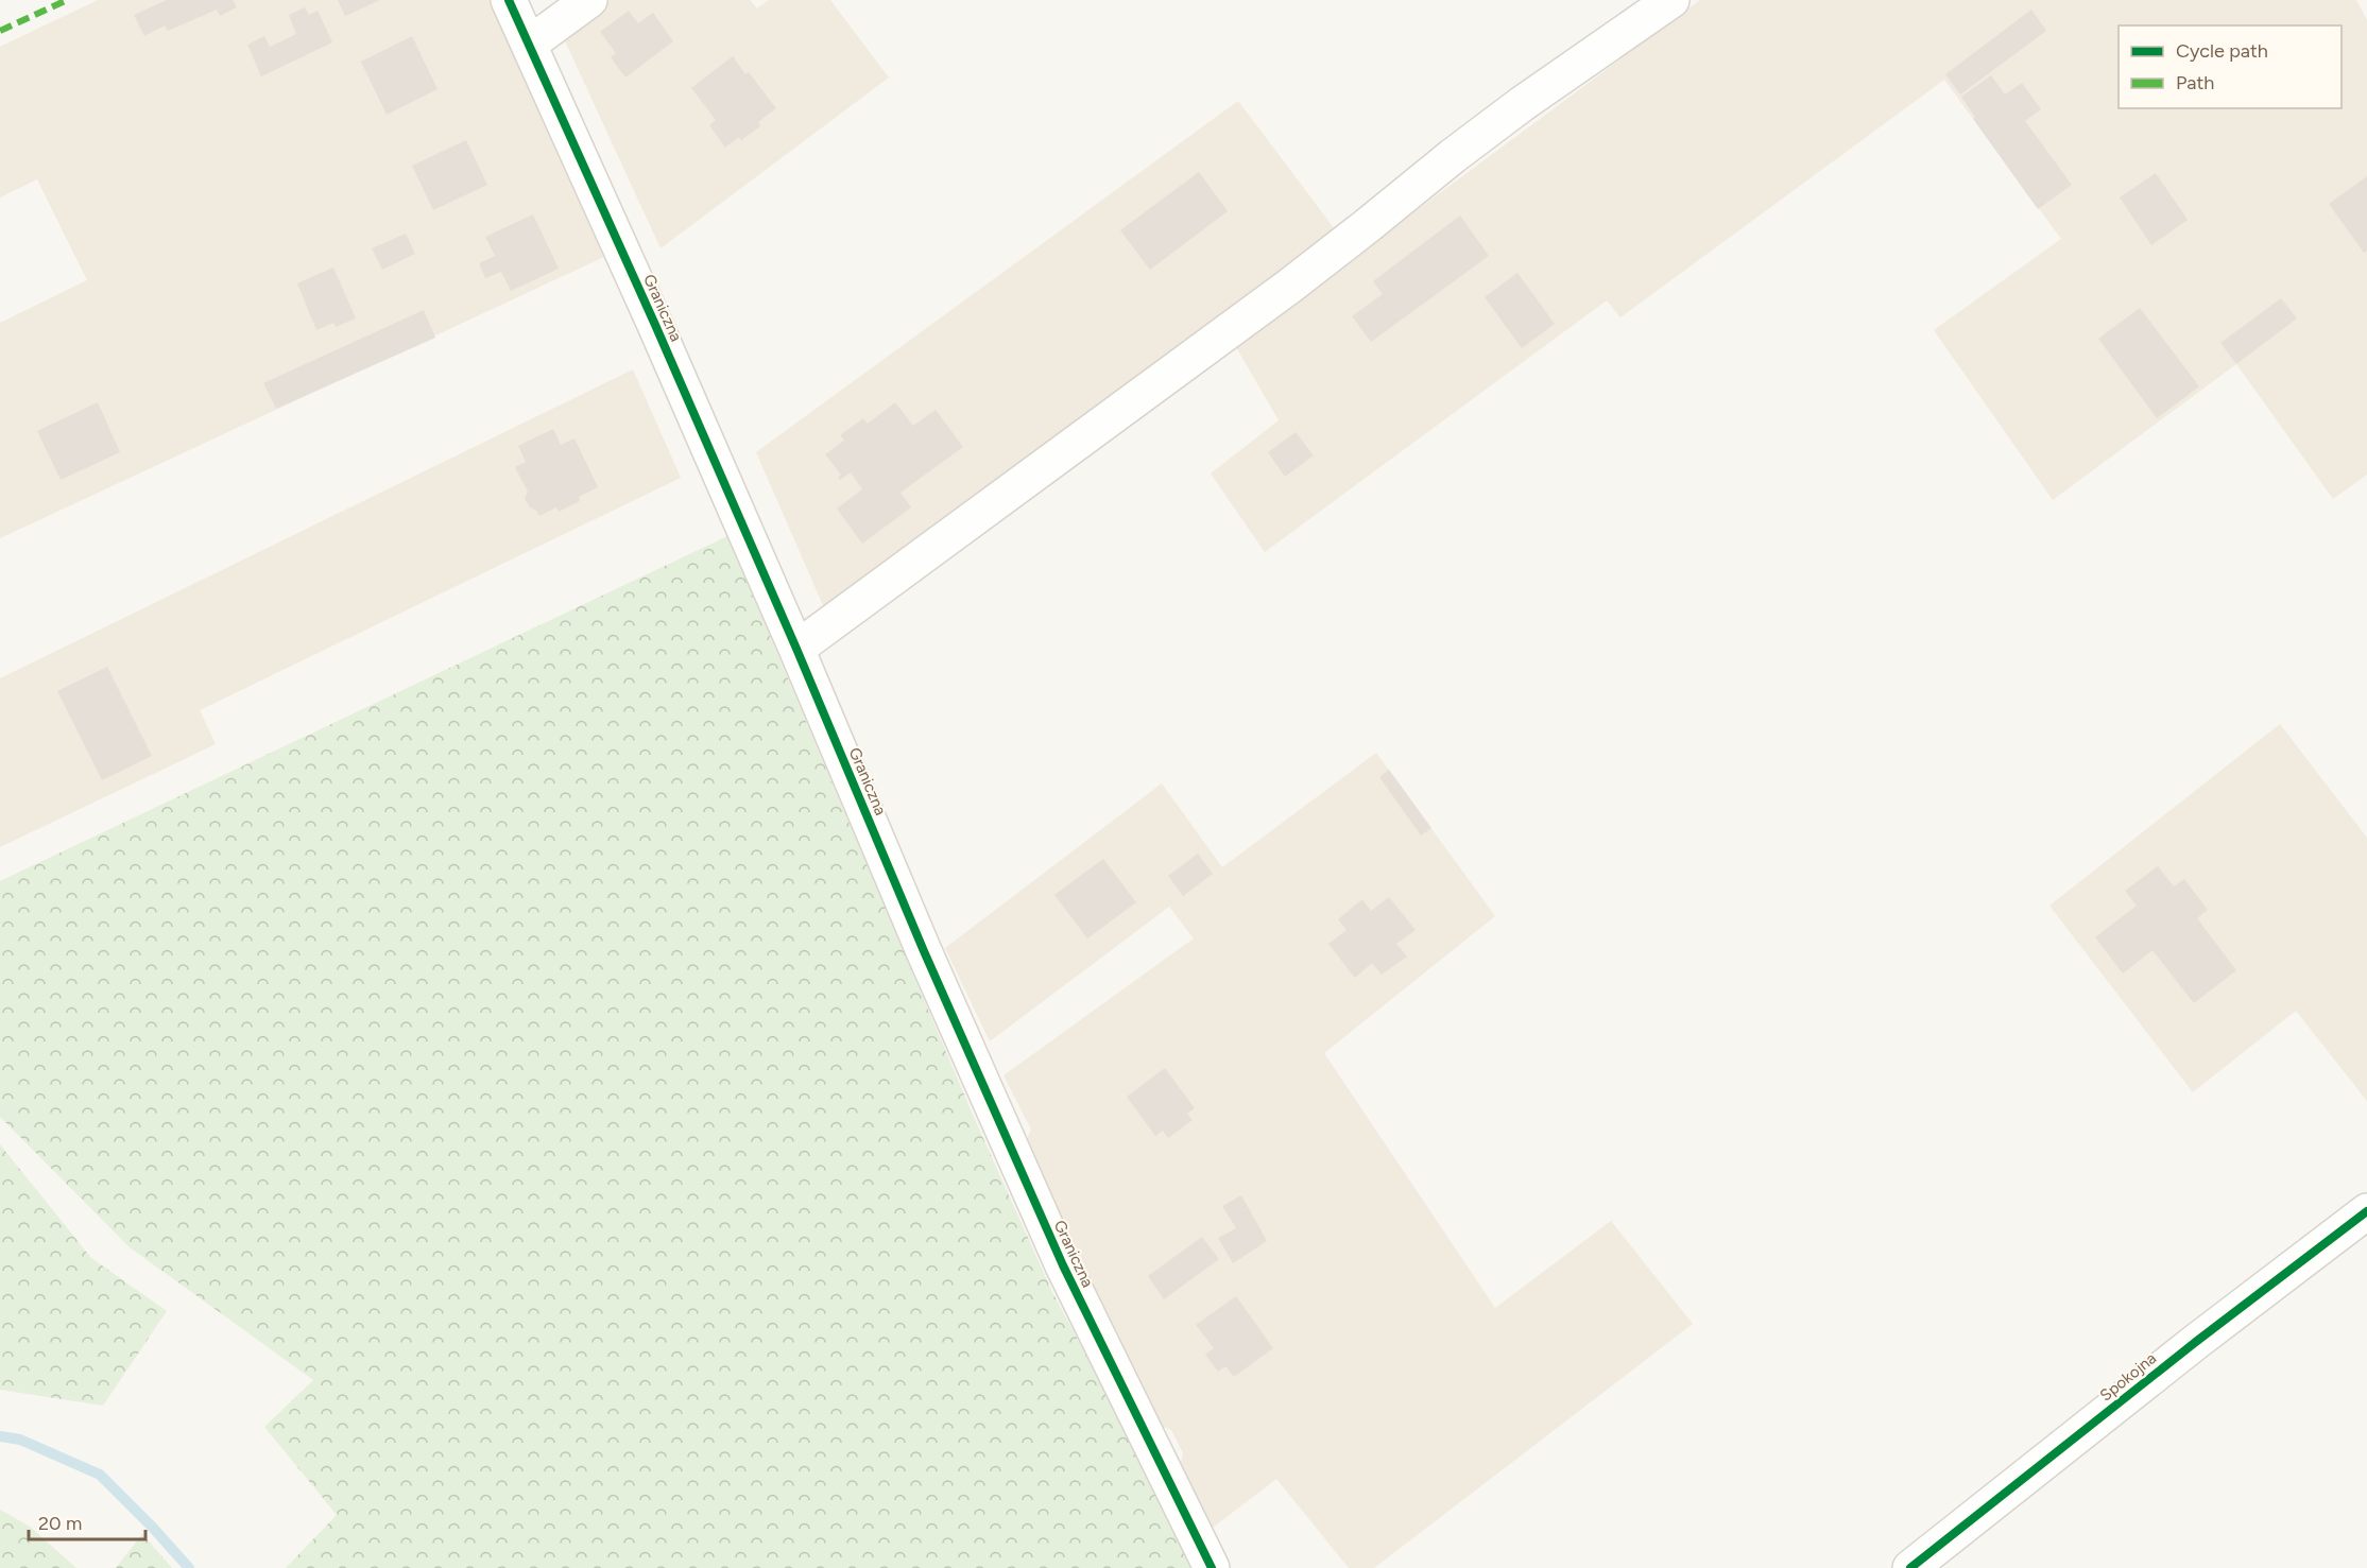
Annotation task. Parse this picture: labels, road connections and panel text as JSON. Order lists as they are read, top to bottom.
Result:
{
  "streets": {
    "street": ["Graniczna", "Spokojna"]
  },
  "legend": ["Cycle path", "Path"],
  "scale_bar": "20 m"
}
